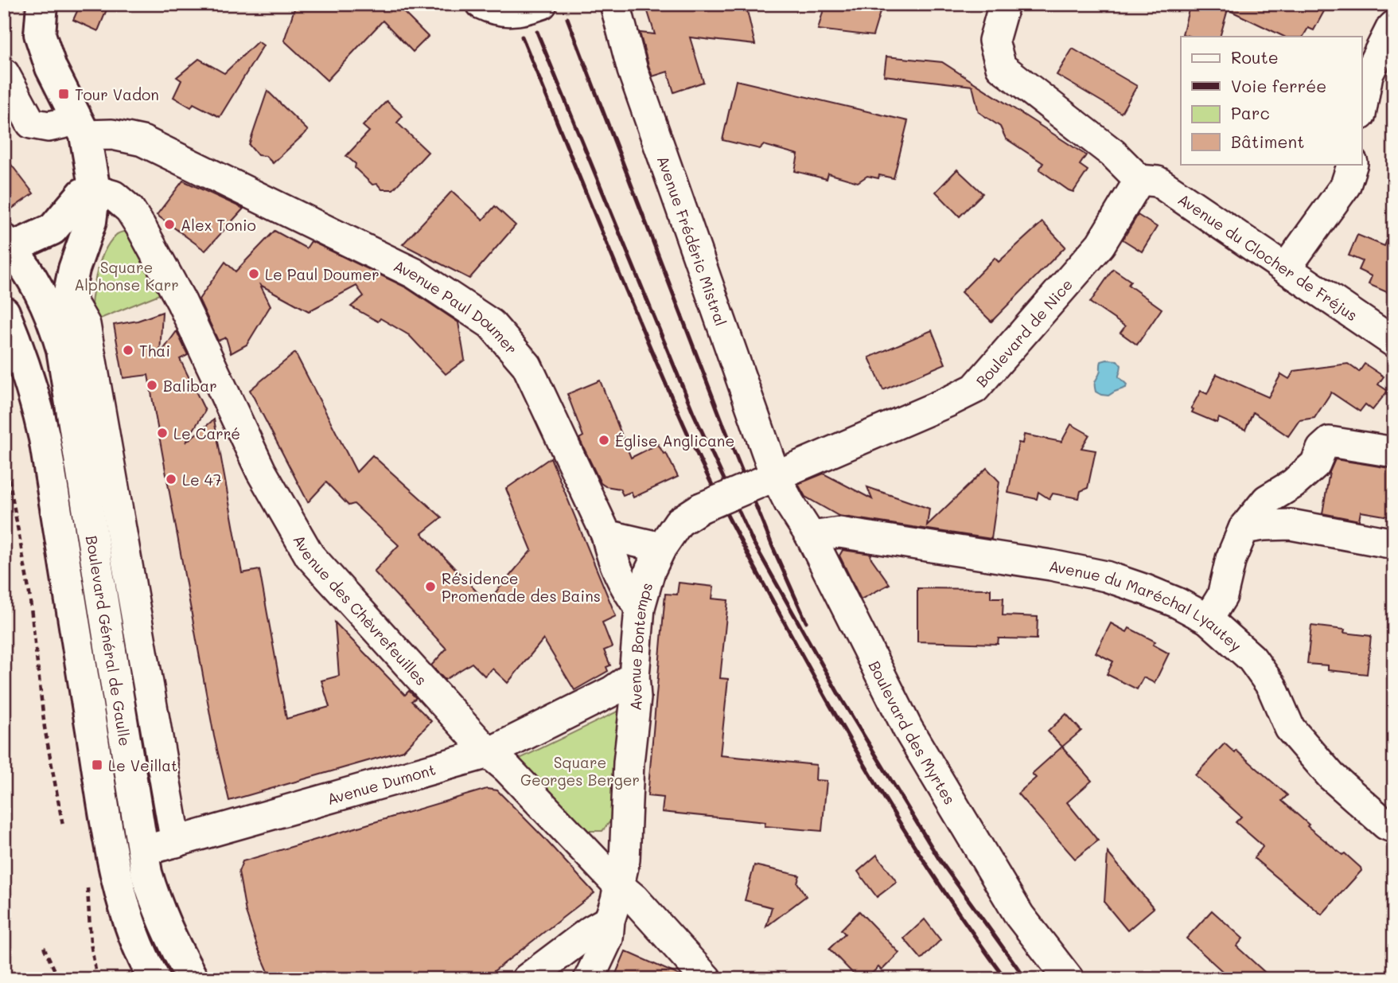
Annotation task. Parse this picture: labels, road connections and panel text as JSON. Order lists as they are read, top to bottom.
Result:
{
  "streets": {
    "main road": ["Boulevard Général de Gaulle"],
    "street": [
      "Avenue Frédéric Mistral",
      "Avenue du Clocher de Fréjus",
      "Avenue Paul Doumer",
      "Boulevard de Nice",
      "Avenue du Maréchal Lyautey",
      "Avenue des Chèvrefeuilles",
      "Avenue Bontemps",
      "Boulevard des Myrtes",
      "Avenue Dumont"
    ]
  },
  "crossings": [
    ["Avenue Frédéric Mistral", "Boulevard de Nice"],
    ["Avenue Frédéric Mistral", "Avenue Bontemps"],
    ["Avenue Frédéric Mistral", "Boulevard des Myrtes"],
    ["Avenue du Clocher de Fréjus", "Boulevard de Nice"],
    ["Avenue Paul Doumer", "Avenue Bontemps"],
    ["Boulevard de Nice", "Avenue Bontemps"],
    ["Boulevard de Nice", "Boulevard des Myrtes"],
    ["Avenue du Maréchal Lyautey", "Boulevard des Myrtes"],
    ["Avenue des Chèvrefeuilles", "Avenue Bontemps"],
    ["Avenue des Chèvrefeuilles", "Avenue Dumont"],
    ["Boulevard Général de Gaulle", "Avenue Dumont"],
    ["Avenue Bontemps", "Boulevard des Myrtes"],
    ["Avenue Bontemps", "Avenue Dumont"]
  ],
  "parks": ["Square Alphonse Karr", "Square Georges Berger"],
  "places": {
    "transit": ["Tour Vadon", "Le Veillat"],
    "other": [
      "Alex Tonio",
      "Le Paul Doumer",
      "Thai",
      "Balibar",
      "Le Carré",
      "Église Anglicane",
      "Le 47",
      "Résidence Promenade des Bains"
    ]
  },
  "legend": [
    "Route",
    "Voie ferrée",
    "Parc",
    "Bâtiment"
  ]
}
